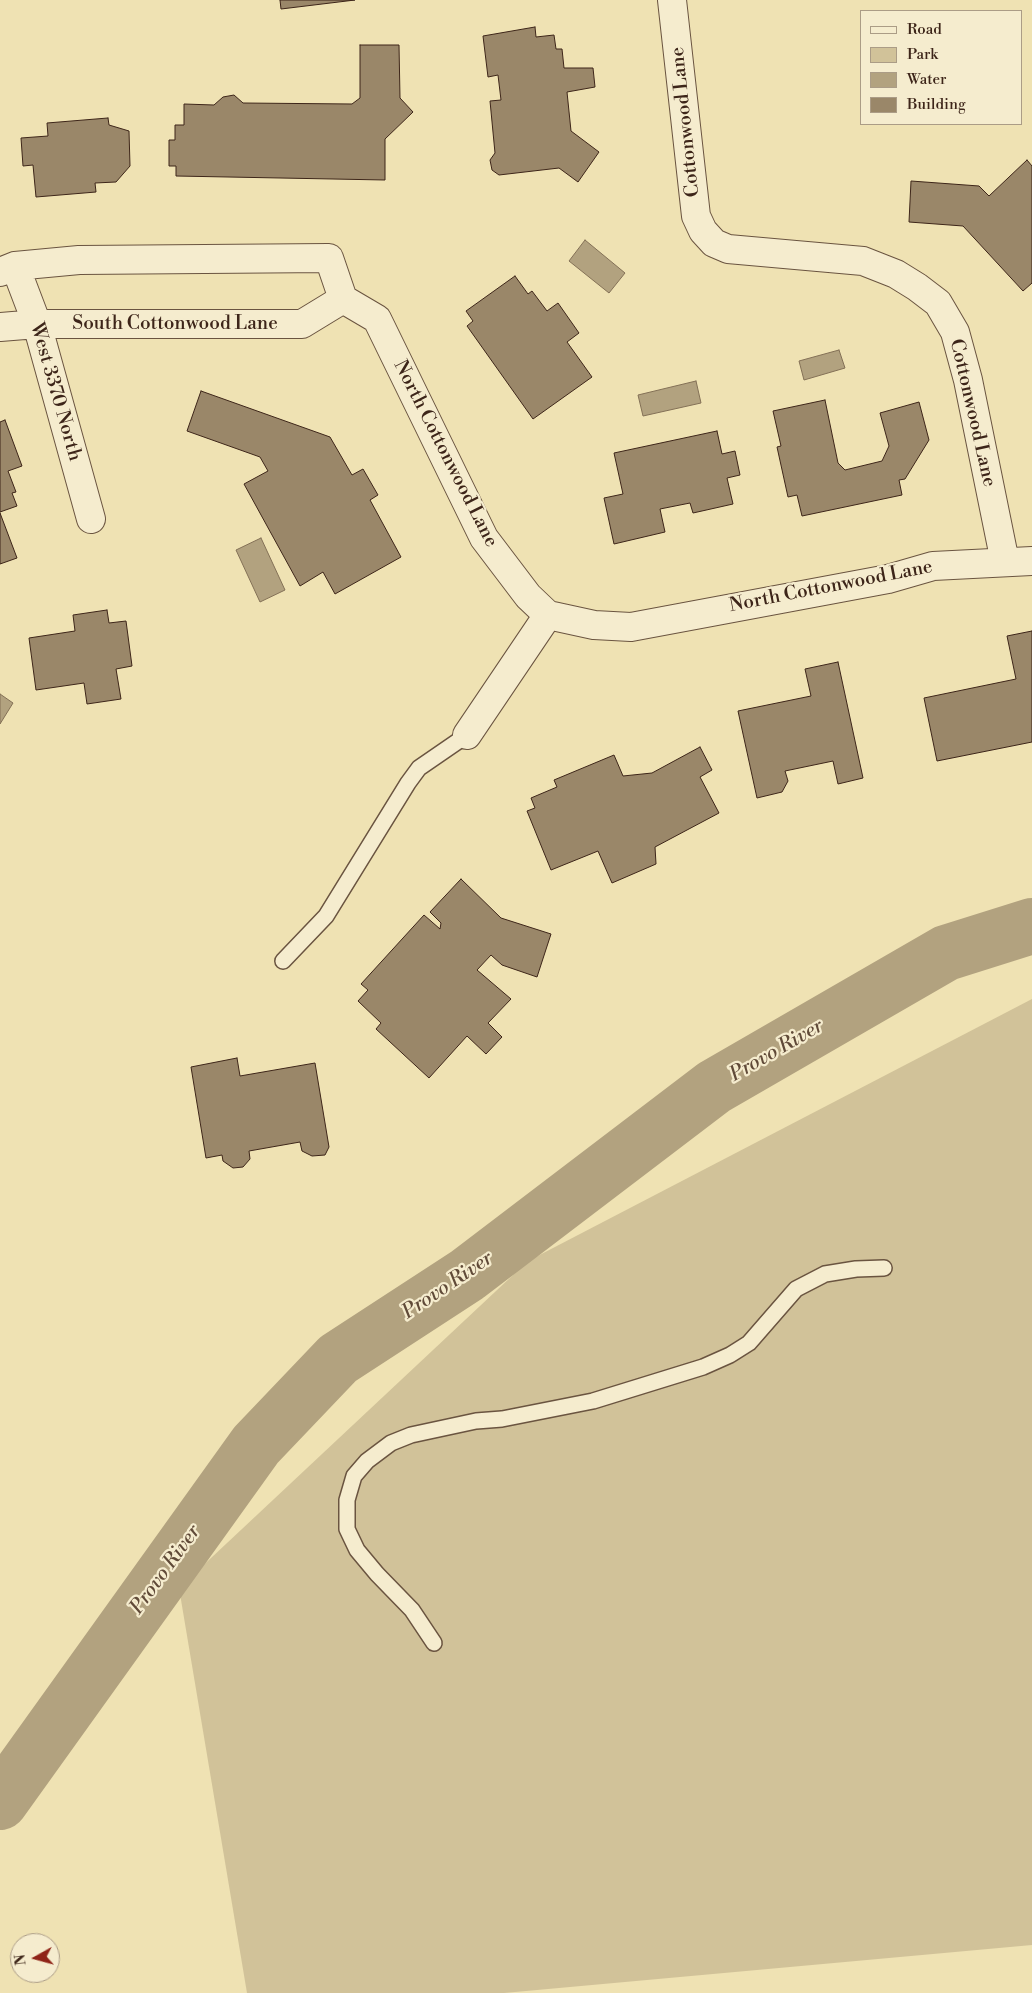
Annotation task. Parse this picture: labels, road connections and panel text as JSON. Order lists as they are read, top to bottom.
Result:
{
  "streets": {
    "street": [
      "Cottonwood Lane",
      "South Cottonwood Lane",
      "West 3370 North",
      "North Cottonwood Lane"
    ]
  },
  "crossings": [
    ["Cottonwood Lane", "North Cottonwood Lane"],
    ["South Cottonwood Lane", "West 3370 North"],
    ["South Cottonwood Lane", "North Cottonwood Lane"]
  ],
  "water": ["Provo River"],
  "legend": [
    "Road",
    "Park",
    "Water",
    "Building"
  ],
  "north": "left"
}
